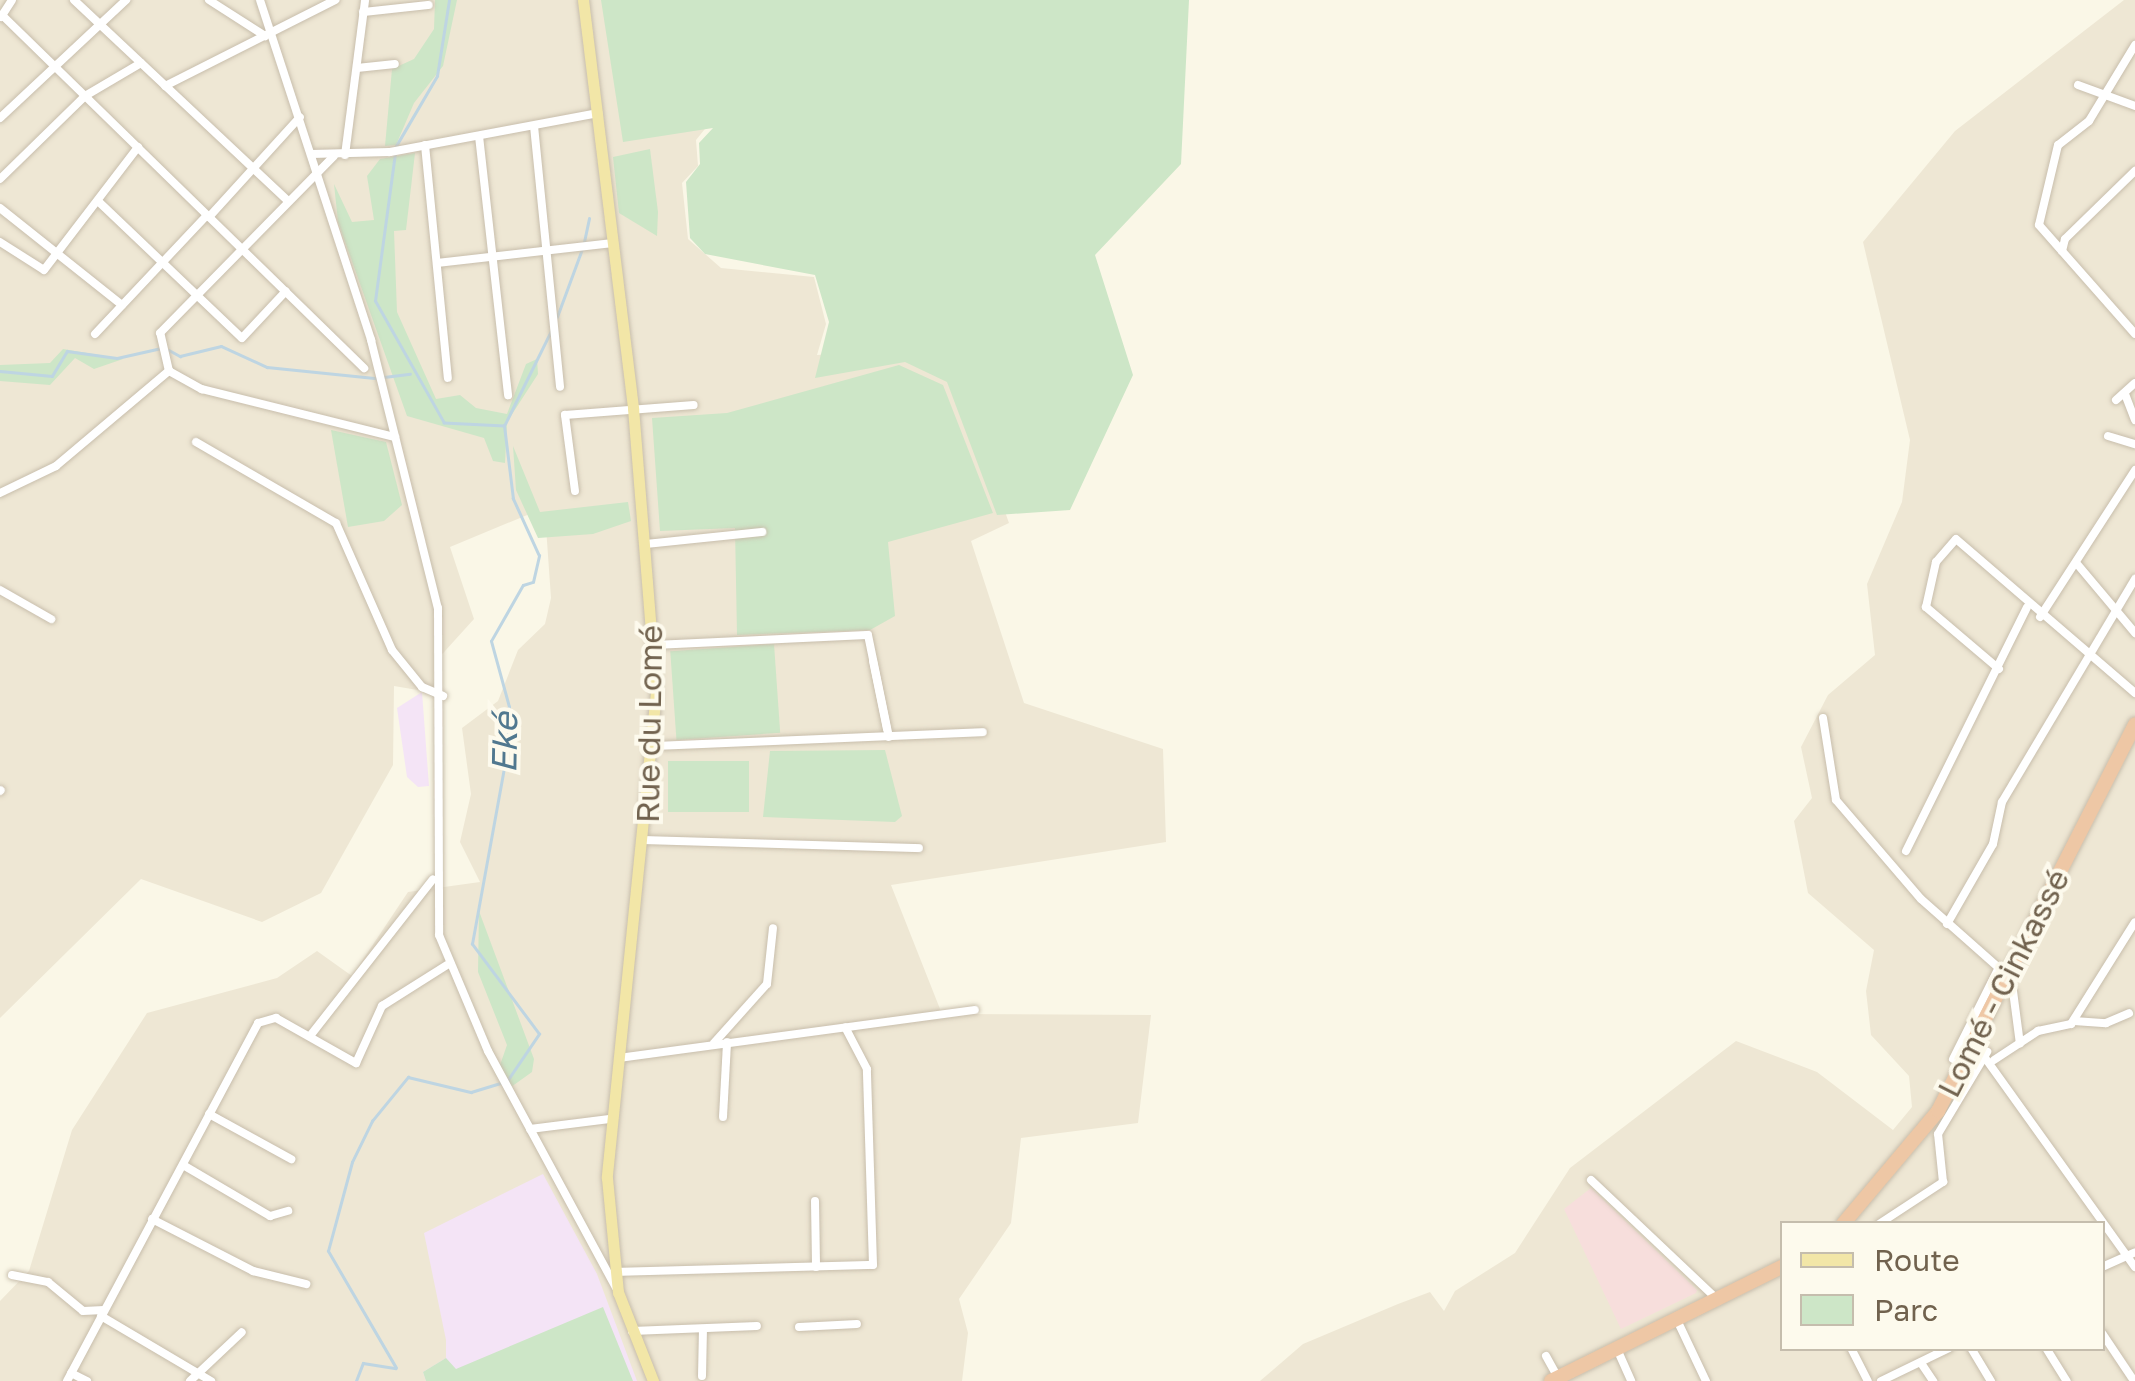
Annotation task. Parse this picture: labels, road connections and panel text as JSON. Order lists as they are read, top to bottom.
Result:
{
  "streets": {
    "highway": ["Lomé - Cinkassé"],
    "main road": ["Rue du Lomé"]
  },
  "water": ["Eké"],
  "legend": ["Route", "Parc"]
}
